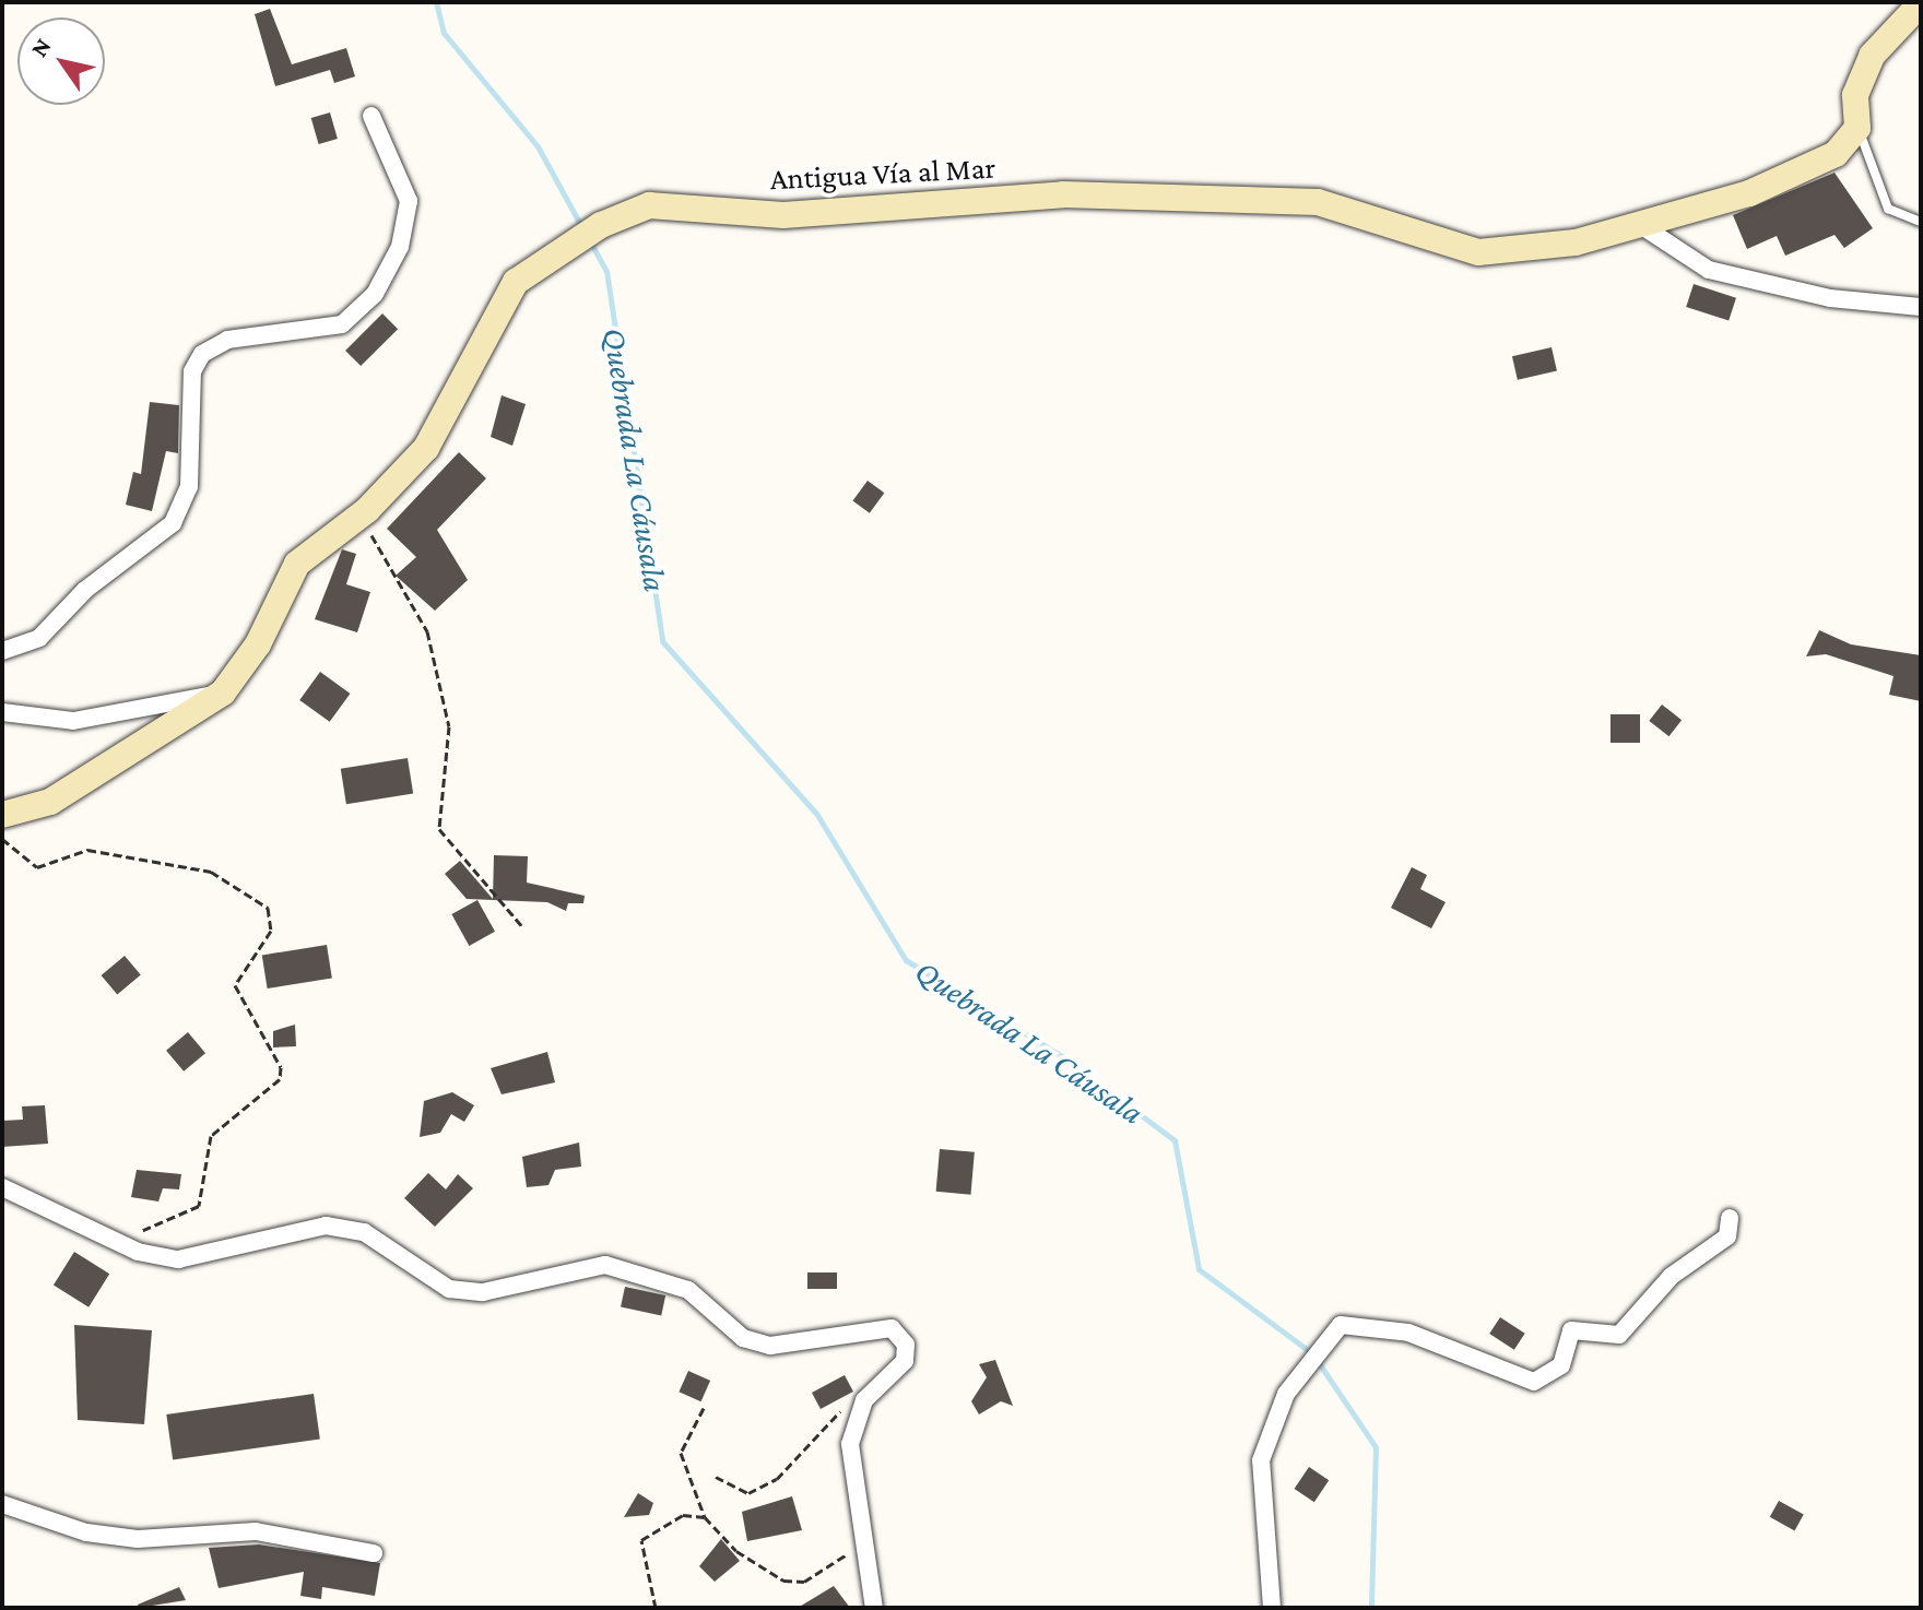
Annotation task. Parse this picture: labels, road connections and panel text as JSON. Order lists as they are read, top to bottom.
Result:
{
  "streets": {
    "main road": ["Antigua Vía al Mar"]
  },
  "water": ["Quebrada La Cáusala"],
  "north": "top left"
}
